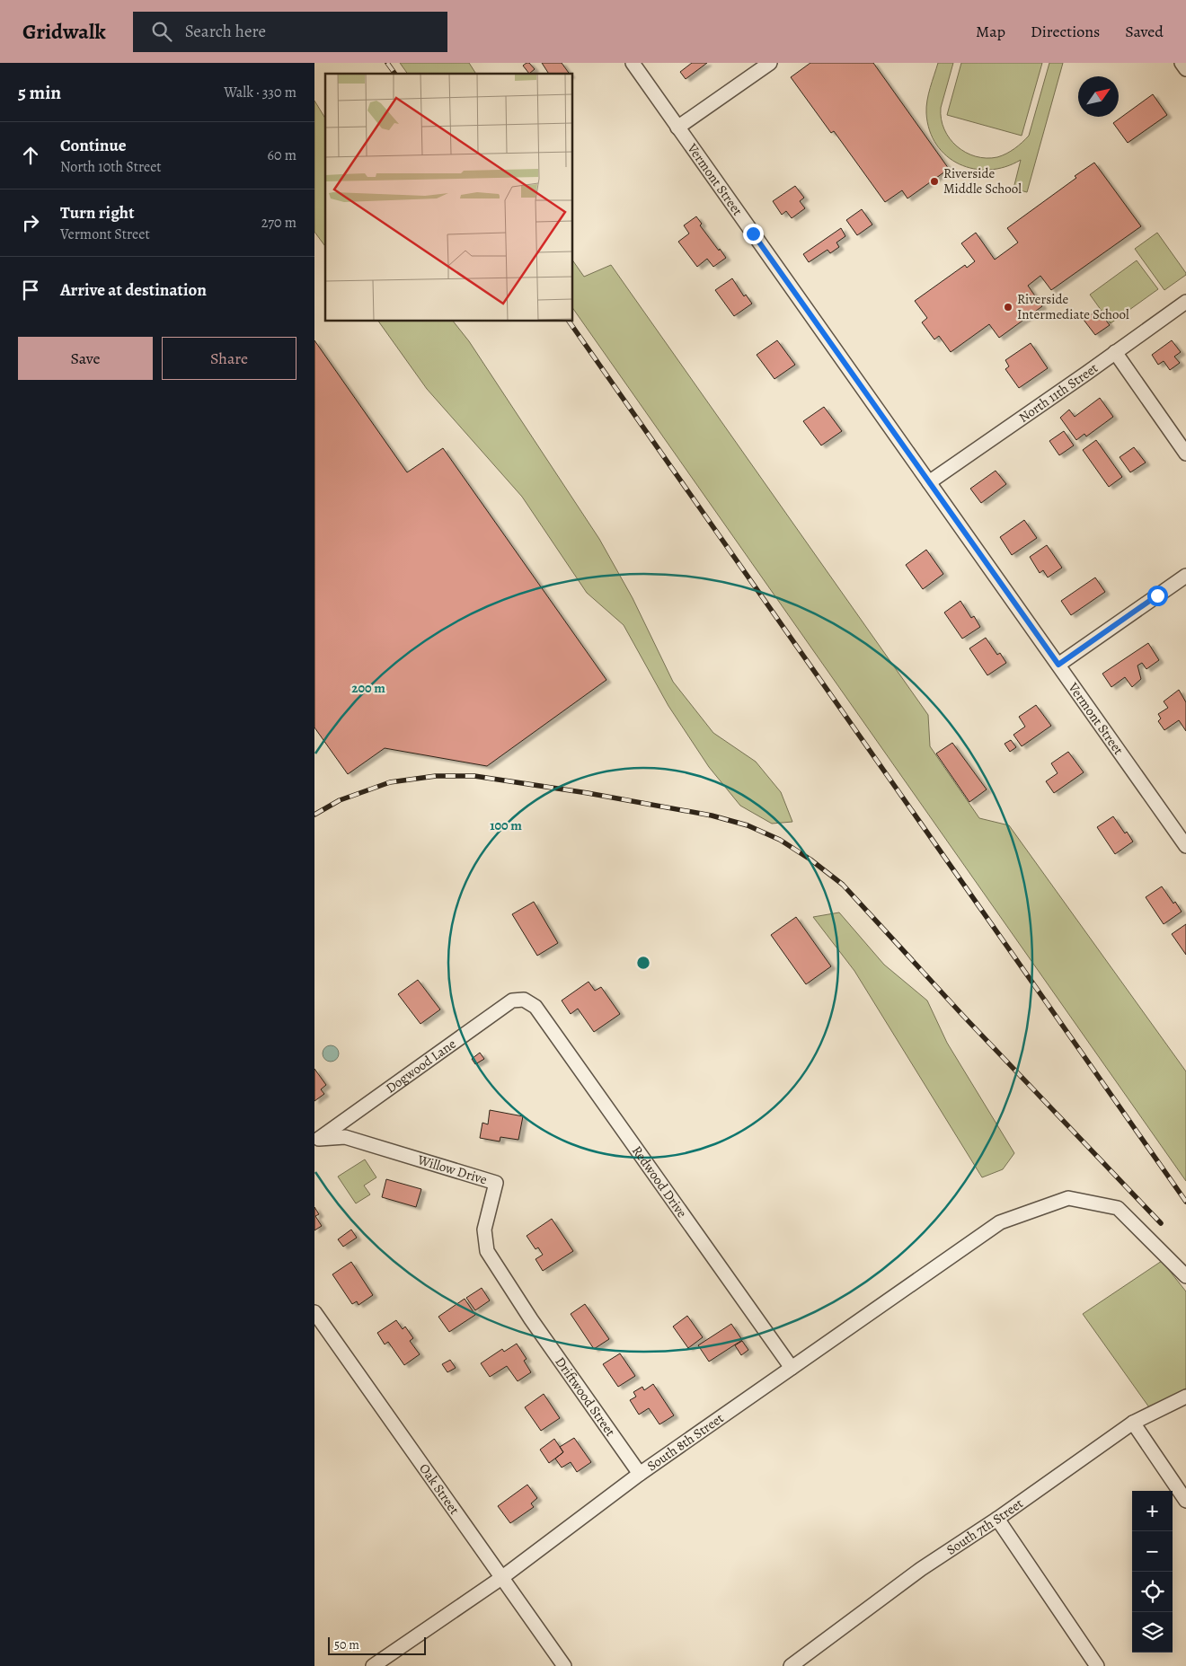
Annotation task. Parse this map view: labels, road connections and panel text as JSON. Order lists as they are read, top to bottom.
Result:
{
  "streets": {
    "street": [
      "Vermont Street",
      "North 11th Street",
      "Dogwood Lane",
      "Willow Drive",
      "Redwood Drive",
      "Driftwood Street",
      "South 8th Street",
      "Oak Street",
      "South 7th Street"
    ]
  },
  "crossings": [
    ["Vermont Street", "North 11th Street"],
    ["Dogwood Lane", "Willow Drive"],
    ["Dogwood Lane", "Redwood Drive"],
    ["Willow Drive", "Driftwood Street"],
    ["Redwood Drive", "South 8th Street"],
    ["Driftwood Street", "South 8th Street"],
    ["South 8th Street", "Oak Street"]
  ],
  "places": ["Riverside Middle School", "Riverside Intermediate School"],
  "scale_bar": "50 m",
  "north": "top right",
  "page": {
    "header": "Gridwalk",
    "search": "Search here",
    "nav": ["Map", "Directions", "Saved"],
    "heading": ["5 min", "Walk · 330 m"],
    "list": [
      ["Continue", "North 10th Street", "60 m"],
      ["Turn right", "Vermont Street", "270 m"],
      "Arrive at destination"
    ],
    "buttons": ["Save", "Share"],
    "map_buttons": ["+", "−"],
    "scale": "50 m"
  },
  "rings": ["200 m", "100 m"]
}
